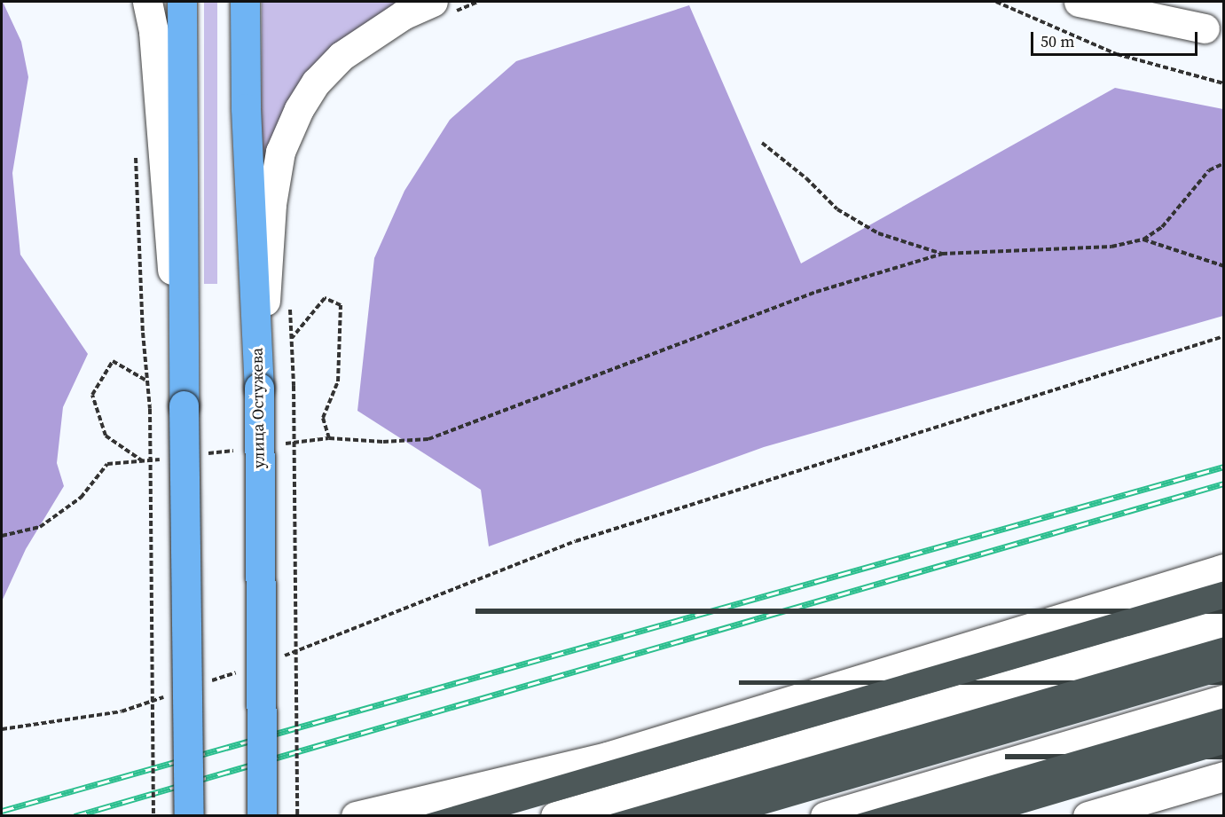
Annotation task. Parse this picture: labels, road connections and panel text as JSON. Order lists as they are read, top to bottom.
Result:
{
  "streets": {
    "main road": ["улица Остужева"]
  },
  "scale_bar": "50 m"
}
